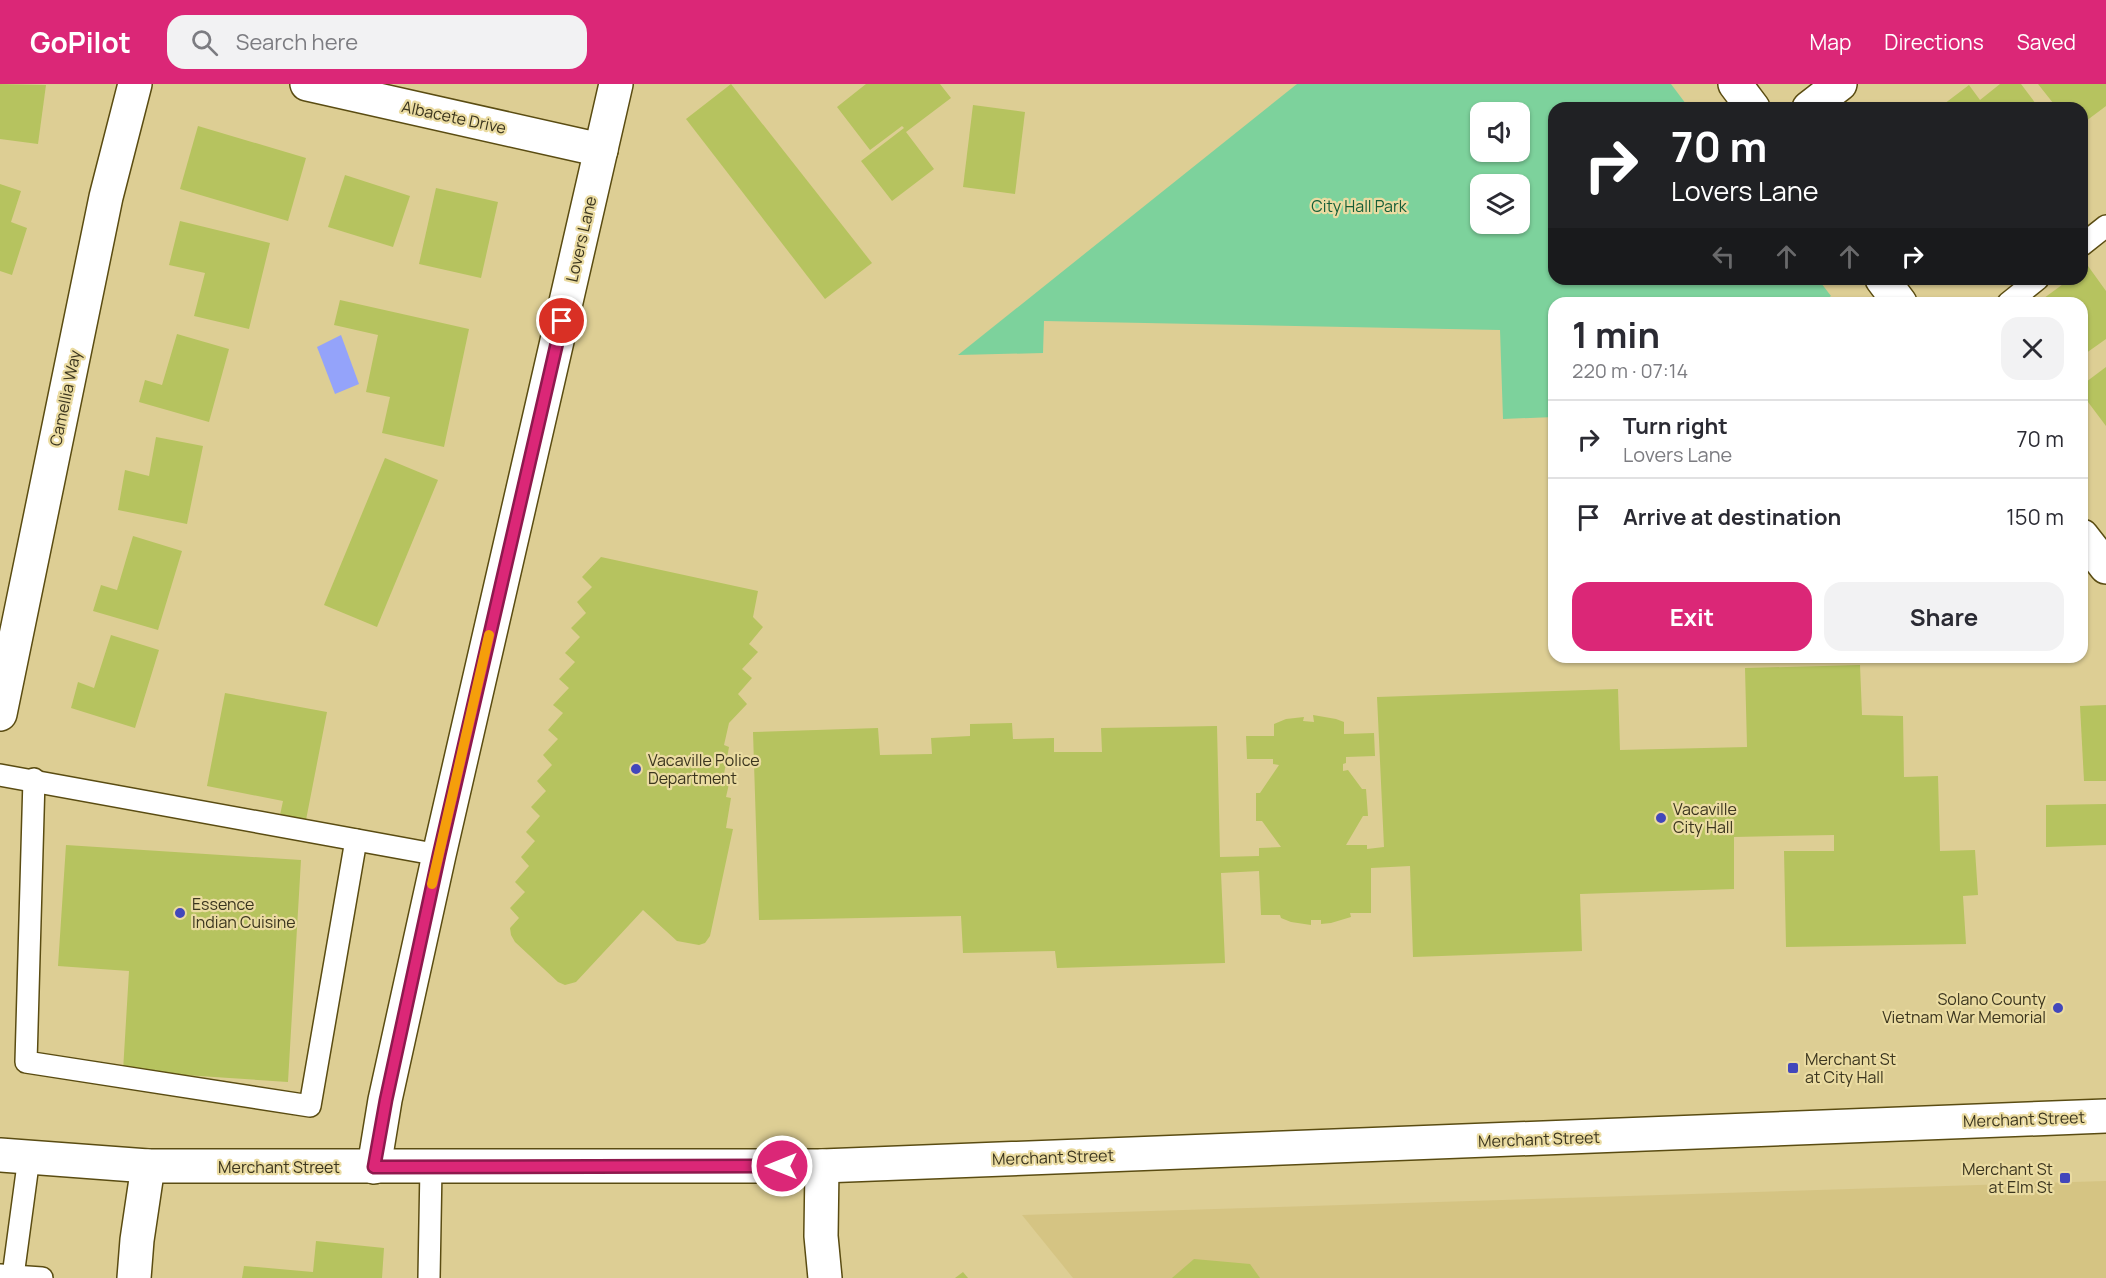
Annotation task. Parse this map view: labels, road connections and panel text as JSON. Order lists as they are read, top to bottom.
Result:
{
  "streets": {
    "street": [
      "Albacete Drive",
      "Lovers Lane",
      "Camellia Way",
      "Merchant Street"
    ]
  },
  "crossings": [
    ["Albacete Drive", "Lovers Lane"],
    ["Lovers Lane", "Merchant Street"]
  ],
  "parks": ["City Hall Park"],
  "places": {
    "other": [
      "Vacaville Police Department",
      "Vacaville City Hall",
      "Essence Indian Cuisine",
      "Solano County Vietnam War Memorial"
    ],
    "transit": ["Merchant St at City Hall", "Merchant St at Elm St"]
  },
  "page": {
    "header": "GoPilot",
    "search": "Search here",
    "nav": ["Map", "Directions", "Saved"],
    "turn": ["70 m", "Lovers Lane"],
    "heading": ["1 min", "220 m · 07:14"],
    "list": [
      {
        "name": "Turn right",
        "note": "Lovers Lane",
        "value": "70 m"
      },
      {
        "name": "Arrive at destination",
        "value": "150 m"
      }
    ],
    "buttons": ["Exit", "Share"]
  }
}
